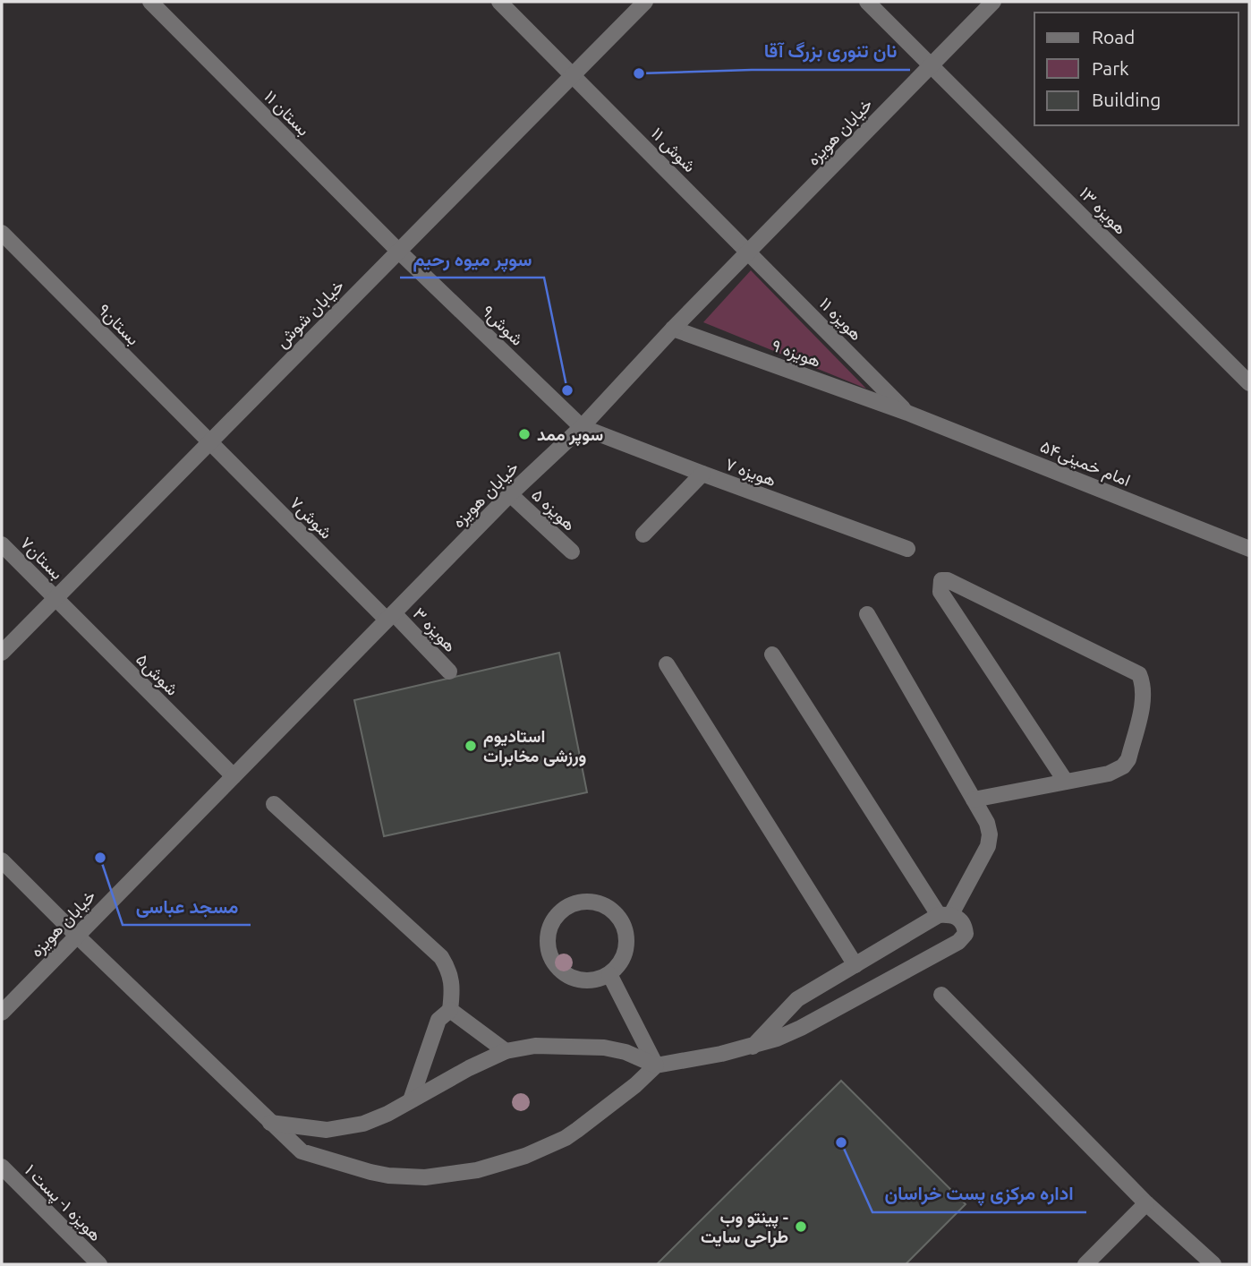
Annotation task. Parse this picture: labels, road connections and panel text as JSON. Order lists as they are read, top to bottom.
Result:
{
  "streets": {
    "street": [
      "بستان ۱۱",
      "خیابان هویزه",
      "شوش ۱۱",
      "هویزه ۱۳",
      "خیابان شوش",
      "هویزه ۱۱",
      "بستان۹",
      "شوش۹",
      "هویزه ۹",
      "امام خمینی۵۴",
      "هویزه ۷",
      "هویزه ۵",
      "شوش۷",
      "بستان۷",
      "هویزه ۳",
      "شوش۵",
      "هویزه ۱- پست ۱"
    ]
  },
  "crossings": [
    ["بستان ۱۱", "خیابان شوش"],
    ["بستان ۱۱", "شوش۹"],
    ["خیابان هویزه", "شوش ۱۱"],
    ["خیابان هویزه", "هویزه ۱۳"],
    ["خیابان هویزه", "هویزه ۱۱"],
    ["خیابان هویزه", "شوش۹"],
    ["خیابان هویزه", "هویزه ۹"],
    ["خیابان هویزه", "هویزه ۷"],
    ["خیابان هویزه", "هویزه ۵"],
    ["خیابان هویزه", "شوش۷"],
    ["خیابان هویزه", "هویزه ۳"],
    ["خیابان هویزه", "شوش۵"],
    ["شوش ۱۱", "خیابان شوش"],
    ["شوش ۱۱", "هویزه ۱۱"],
    ["خیابان شوش", "بستان۹"],
    ["خیابان شوش", "شوش۹"],
    ["خیابان شوش", "شوش۷"],
    ["خیابان شوش", "بستان۷"],
    ["خیابان شوش", "شوش۵"],
    ["هویزه ۱۱", "هویزه ۹"],
    ["هویزه ۱۱", "امام خمینی۵۴"],
    ["بستان۹", "شوش۷"],
    ["شوش۹", "هویزه ۷"],
    ["هویزه ۹", "امام خمینی۵۴"],
    ["شوش۷", "هویزه ۳"],
    ["بستان۷", "شوش۵"]
  ],
  "places": [
    "نان تنوری بزرگ آقا",
    "سوپر میوه رحیم",
    "سوپر ممد",
    "استادیوم ورزشی مخابرات",
    "مسجد عباسی",
    "اداره مرکزی پست خراسان",
    "پینتو وب - طراحی سایت"
  ],
  "legend": ["Road", "Park", "Building"]
}
